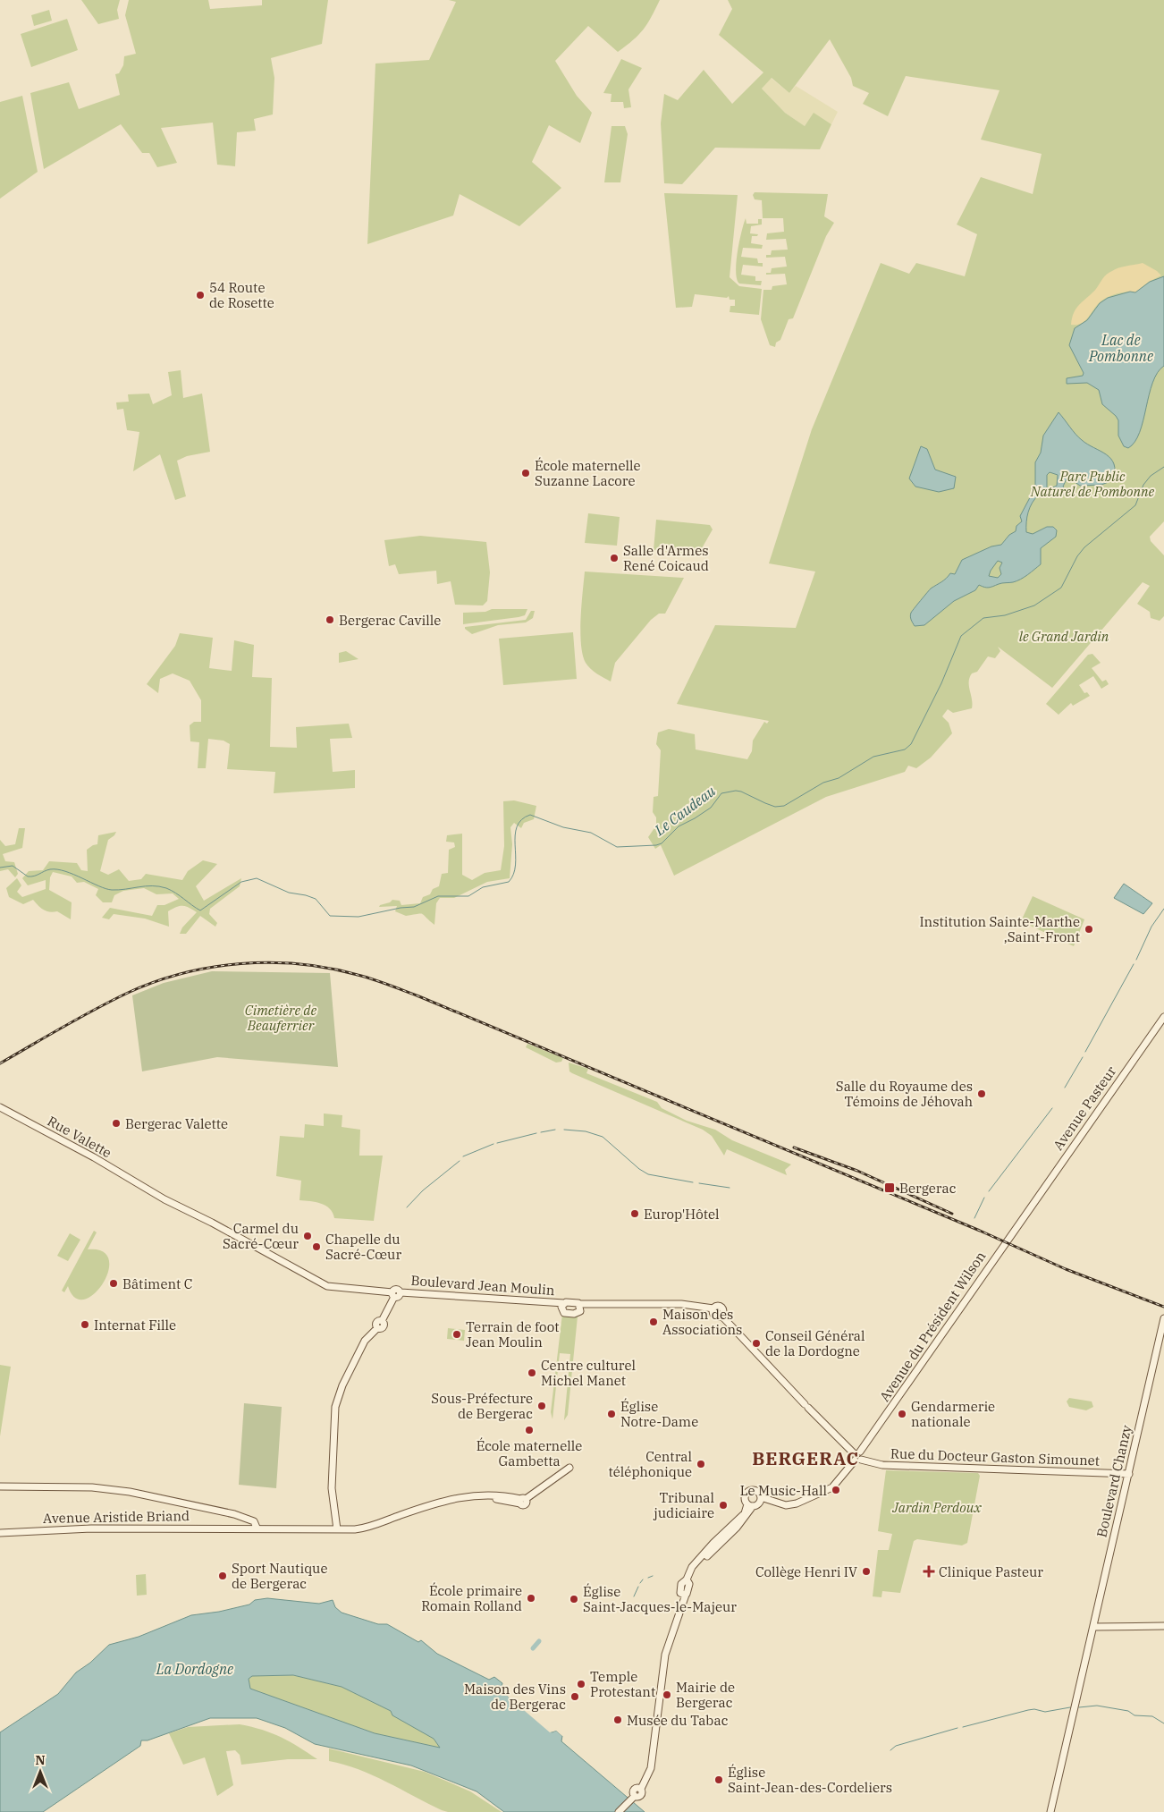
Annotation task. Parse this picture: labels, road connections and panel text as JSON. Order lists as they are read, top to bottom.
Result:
{
  "streets": {
    "main road": [
      "Avenue Pasteur",
      "Rue Valette",
      "Boulevard Jean Moulin",
      "Avenue du Président Wilson",
      "Rue du Docteur Gaston Simounet",
      "Boulevard Chanzy",
      "Avenue Aristide Briand"
    ]
  },
  "crossings": [
    ["Avenue Pasteur", "Avenue du Président Wilson"],
    ["Rue Valette", "Boulevard Jean Moulin"],
    ["Rue du Docteur Gaston Simounet", "Boulevard Chanzy"]
  ],
  "districts": ["BERGERAC"],
  "water": ["Lac de Pombonne", "Le Caudeau", "La Dordogne"],
  "parks": [
    "Parc Public Naturel de Pombonne",
    "le Grand Jardin",
    "Cimetière de Beauferrier",
    "Jardin Perdoux"
  ],
  "places": {
    "other": [
      "54 Route de Rosette",
      "École maternelle Suzanne Lacore",
      "Salle d'Armes René Coicaud",
      "Bergerac Caville",
      "Institution Sainte-Marthe ,Saint-Front",
      "Salle du Royaume des Témoins de Jéhovah",
      "Bergerac Valette",
      "Europ'Hôtel",
      "Carmel du Sacré-Cœur",
      "Chapelle du Sacré-Cœur",
      "Bâtiment C",
      "Maison des Associations",
      "Internat Fille",
      "Terrain de foot Jean Moulin",
      "Conseil Général de la Dordogne",
      "Centre culturel Michel Manet",
      "Sous-Préfecture de Bergerac",
      "Église Notre-Dame",
      "Gendarmerie nationale",
      "École maternelle Gambetta",
      "Central téléphonique",
      "Le Music-Hall",
      "Tribunal judiciaire",
      "Collège Henri IV",
      "Sport Nautique de Bergerac",
      "École primaire Romain Rolland",
      "Église Saint-Jacques-le-Majeur",
      "Temple Protestant",
      "Mairie de Bergerac",
      "Maison des Vins de Bergerac",
      "Musée du Tabac",
      "Église Saint-Jean-des-Cordeliers"
    ],
    "transit": ["Bergerac"],
    "health": ["Clinique Pasteur"]
  },
  "north": "top"
}
